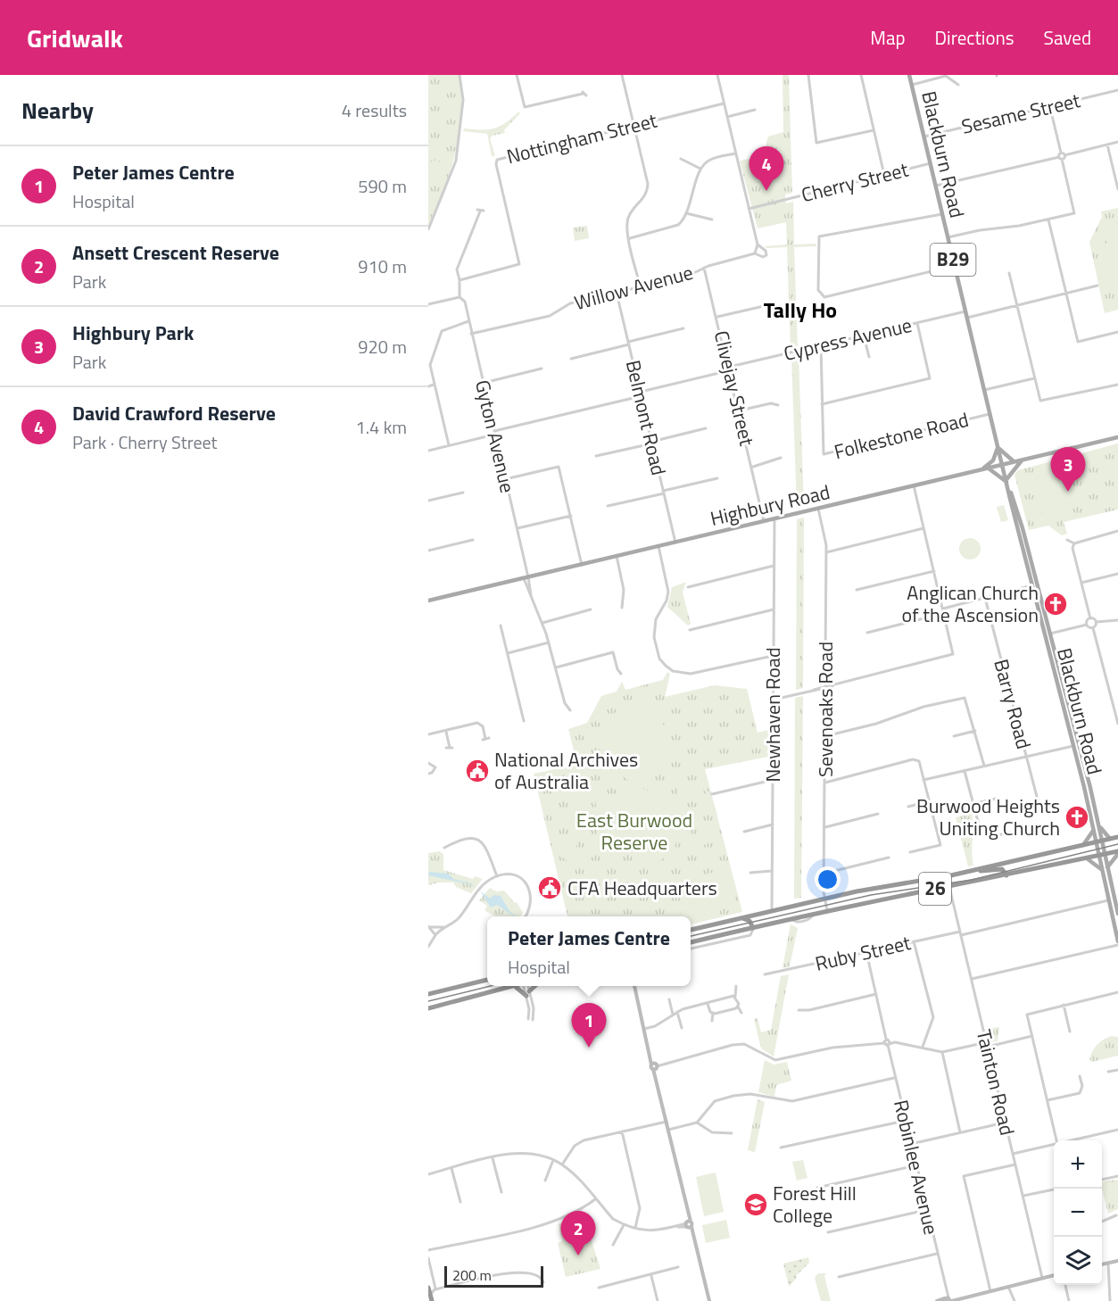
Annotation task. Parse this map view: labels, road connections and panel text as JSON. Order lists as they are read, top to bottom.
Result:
{
  "streets": {
    "highway": ["26"],
    "main road": ["Blackburn Road", "B29", "Highbury Road"],
    "street": [
      "Sesame Street",
      "Nottingham Street",
      "Cherry Street",
      "Willow Avenue",
      "Cypress Avenue",
      "Clivejay Street",
      "Belmont Road",
      "Folkestone Road",
      "Gyton Avenue",
      "Barry Road",
      "Sevenoaks Road",
      "Newhaven Road",
      "Ruby Street",
      "Tainton Road",
      "Robinlee Avenue"
    ]
  },
  "crossings": [
    ["Sesame Street", "Blackburn Road"],
    ["Blackburn Road", "Cherry Street"],
    ["Blackburn Road", "Cypress Avenue"],
    ["Blackburn Road", "Folkestone Road"],
    ["Blackburn Road", "Highbury Road"],
    ["Blackburn Road", "26"],
    ["Blackburn Road", "Ruby Street"],
    ["Willow Avenue", "Clivejay Street"],
    ["Willow Avenue", "Belmont Road"],
    ["Willow Avenue", "Gyton Avenue"],
    ["Cypress Avenue", "Clivejay Street"],
    ["Cypress Avenue", "Belmont Road"],
    ["Cypress Avenue", "Folkestone Road"],
    ["Clivejay Street", "Highbury Road"],
    ["Belmont Road", "Highbury Road"],
    ["Gyton Avenue", "Highbury Road"],
    ["Highbury Road", "Sevenoaks Road"],
    ["Highbury Road", "Newhaven Road"],
    ["Sevenoaks Road", "26"],
    ["Newhaven Road", "26"],
    ["26", "Tainton Road"],
    ["Ruby Street", "Tainton Road"],
    ["Ruby Street", "Robinlee Avenue"]
  ],
  "districts": ["Tally Ho"],
  "parks": ["East Burwood Reserve"],
  "places": {
    "church": ["Anglican Church of the Ascension", "Burwood Heights Uniting Church"],
    "public building": ["National Archives of Australia", "CFA Headquarters"],
    "school or university": ["Forest Hill College"]
  },
  "scale_bar": "200 m",
  "page": {
    "header": "Gridwalk",
    "nav": ["Map", "Directions", "Saved"],
    "heading": ["Nearby", "4 results"],
    "list": [
      {
        "mark": "1",
        "name": "Peter James Centre",
        "note": "Hospital",
        "value": "590 m"
      },
      {
        "mark": "2",
        "name": "Ansett Crescent Reserve",
        "note": "Park",
        "value": "910 m"
      },
      {
        "mark": "3",
        "name": "Highbury Park",
        "note": "Park",
        "value": "920 m"
      },
      {
        "mark": "4",
        "name": "David Crawford Reserve",
        "note": "Park · Cherry Street",
        "value": "1.4 km"
      }
    ],
    "pins": [
      "4",
      "3",
      "1",
      "2"
    ],
    "popup": ["Peter James Centre", "Hospital"],
    "map_buttons": ["+", "−"],
    "scale": "200 m"
  }
}
